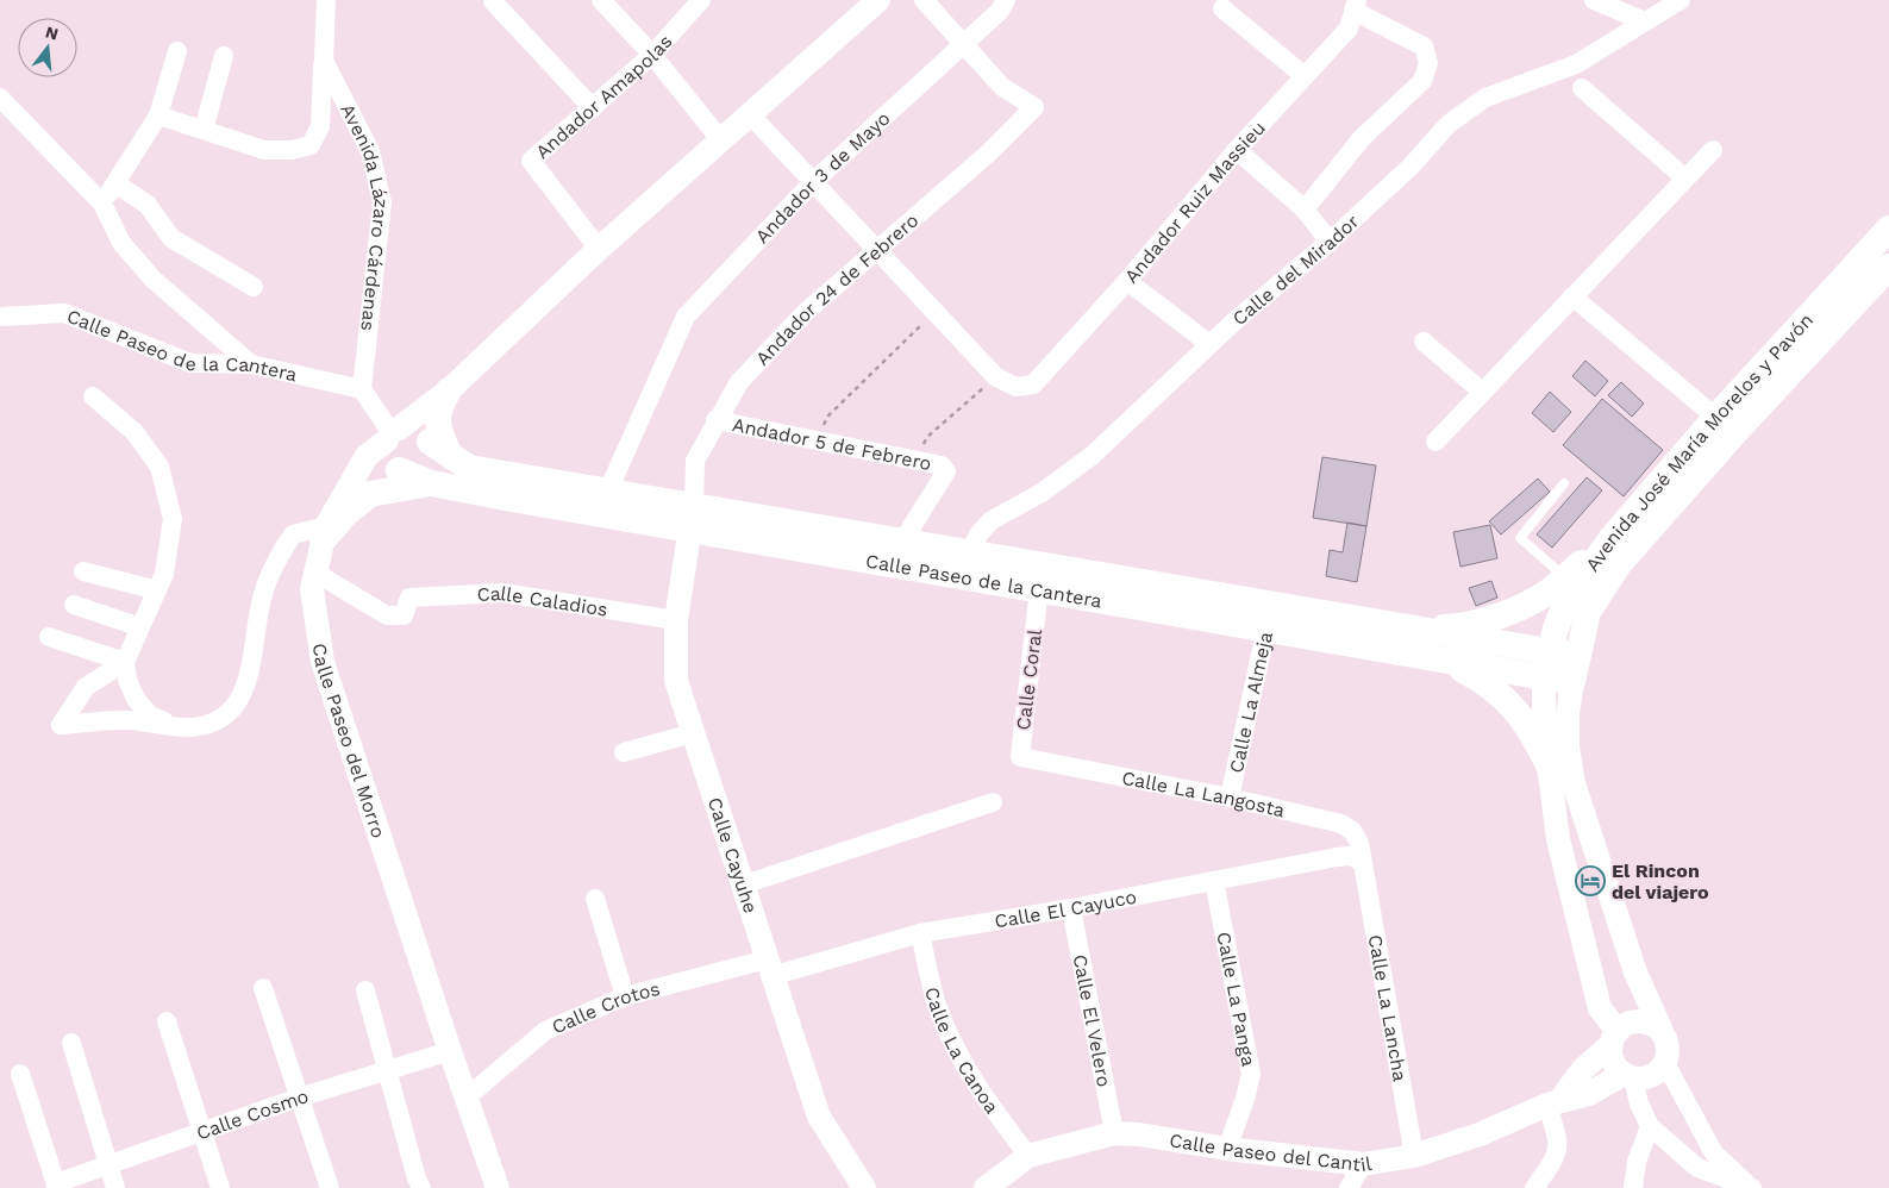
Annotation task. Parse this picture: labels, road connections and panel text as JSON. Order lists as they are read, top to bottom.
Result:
{
  "streets": {
    "main road": ["Calle Paseo de la Cantera", "Avenida José María Morelos y Pavón"],
    "street": [
      "Andador Amapolas",
      "Andador 3 de Mayo",
      "Andador Ruiz Massieu",
      "Avenida Lázaro Cárdenas",
      "Calle del Mirador",
      "Andador 24 de Febrero",
      "Andador 5 de Febrero",
      "Calle Caladios",
      "Calle Coral",
      "Calle La Almeja",
      "Calle Paseo del Morro",
      "Calle La Langosta",
      "Calle Cayuhe",
      "Calle El Cayuco",
      "Calle La Panga",
      "Calle Crotos",
      "Calle La Lancha",
      "Calle El Velero",
      "Calle La Canoa",
      "Calle Cosmo",
      "Calle Paseo del Cantil"
    ]
  },
  "crossings": [
    ["Andador Amapolas", "Calle Paseo del Morro"],
    ["Andador 3 de Mayo", "Andador 24 de Febrero"],
    ["Andador 3 de Mayo", "Calle Paseo de la Cantera"],
    ["Avenida Lázaro Cárdenas", "Calle Paseo de la Cantera"],
    ["Calle del Mirador", "Calle Paseo de la Cantera"],
    ["Andador 24 de Febrero", "Calle Paseo de la Cantera"],
    ["Andador 24 de Febrero", "Andador 5 de Febrero"],
    ["Andador 24 de Febrero", "Calle Cayuhe"],
    ["Calle Paseo de la Cantera", "Andador 5 de Febrero"],
    ["Calle Paseo de la Cantera", "Avenida José María Morelos y Pavón"],
    ["Calle Paseo de la Cantera", "Calle Coral"],
    ["Calle Paseo de la Cantera", "Calle La Almeja"],
    ["Calle Paseo de la Cantera", "Calle Paseo del Morro"],
    ["Calle Paseo de la Cantera", "Calle Cayuhe"],
    ["Calle Caladios", "Calle Paseo del Morro"],
    ["Calle Caladios", "Calle Cayuhe"],
    ["Calle Coral", "Calle La Langosta"],
    ["Calle La Almeja", "Calle La Langosta"],
    ["Calle Paseo del Morro", "Calle Cosmo"],
    ["Calle La Langosta", "Calle El Cayuco"],
    ["Calle La Langosta", "Calle La Lancha"],
    ["Calle Cayuhe", "Calle El Cayuco"],
    ["Calle Cayuhe", "Calle Crotos"],
    ["Calle El Cayuco", "Calle La Panga"],
    ["Calle El Cayuco", "Calle Crotos"],
    ["Calle El Cayuco", "Calle La Lancha"],
    ["Calle El Cayuco", "Calle El Velero"],
    ["Calle El Cayuco", "Calle La Canoa"],
    ["Calle La Panga", "Calle Paseo del Cantil"],
    ["Calle La Lancha", "Calle Paseo del Cantil"],
    ["Calle El Velero", "Calle Paseo del Cantil"],
    ["Calle La Canoa", "Calle Paseo del Cantil"]
  ],
  "places": {
    "hotel": ["El Rincon del viajero"]
  },
  "north": "top"
}
